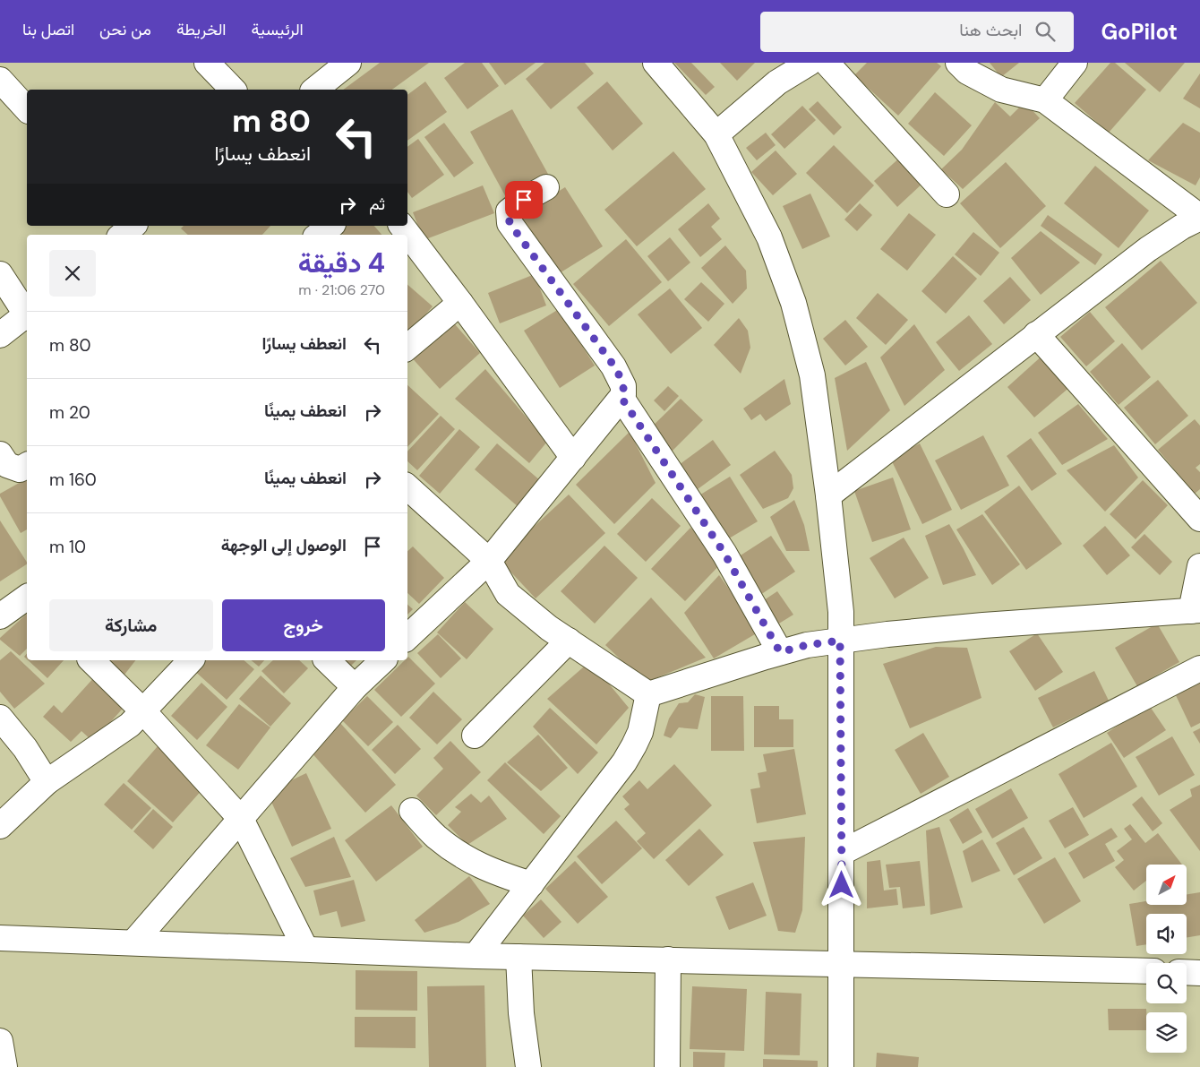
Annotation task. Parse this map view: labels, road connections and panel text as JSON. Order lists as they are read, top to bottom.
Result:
{
  "north": "top right",
  "page": {
    "header": "GoPilot",
    "search": "ابحث هنا",
    "nav": [
      "الرئيسية",
      "الخريطة",
      "من نحن",
      "اتصل بنا"
    ],
    "turn": ["80 m", "انعطف يسارًا"],
    "then": "ثم",
    "heading": ["4 دقيقة", "270 m · 21:06"],
    "list": [
      {
        "name": "انعطف يسارًا",
        "value": "80 m"
      },
      {
        "name": "انعطف يمينًا",
        "value": "20 m"
      },
      {
        "name": "انعطف يمينًا",
        "value": "160 m"
      },
      {
        "name": "الوصول إلى الوجهة",
        "value": "10 m"
      }
    ],
    "buttons": ["خروج", "مشاركة"]
  }
}
